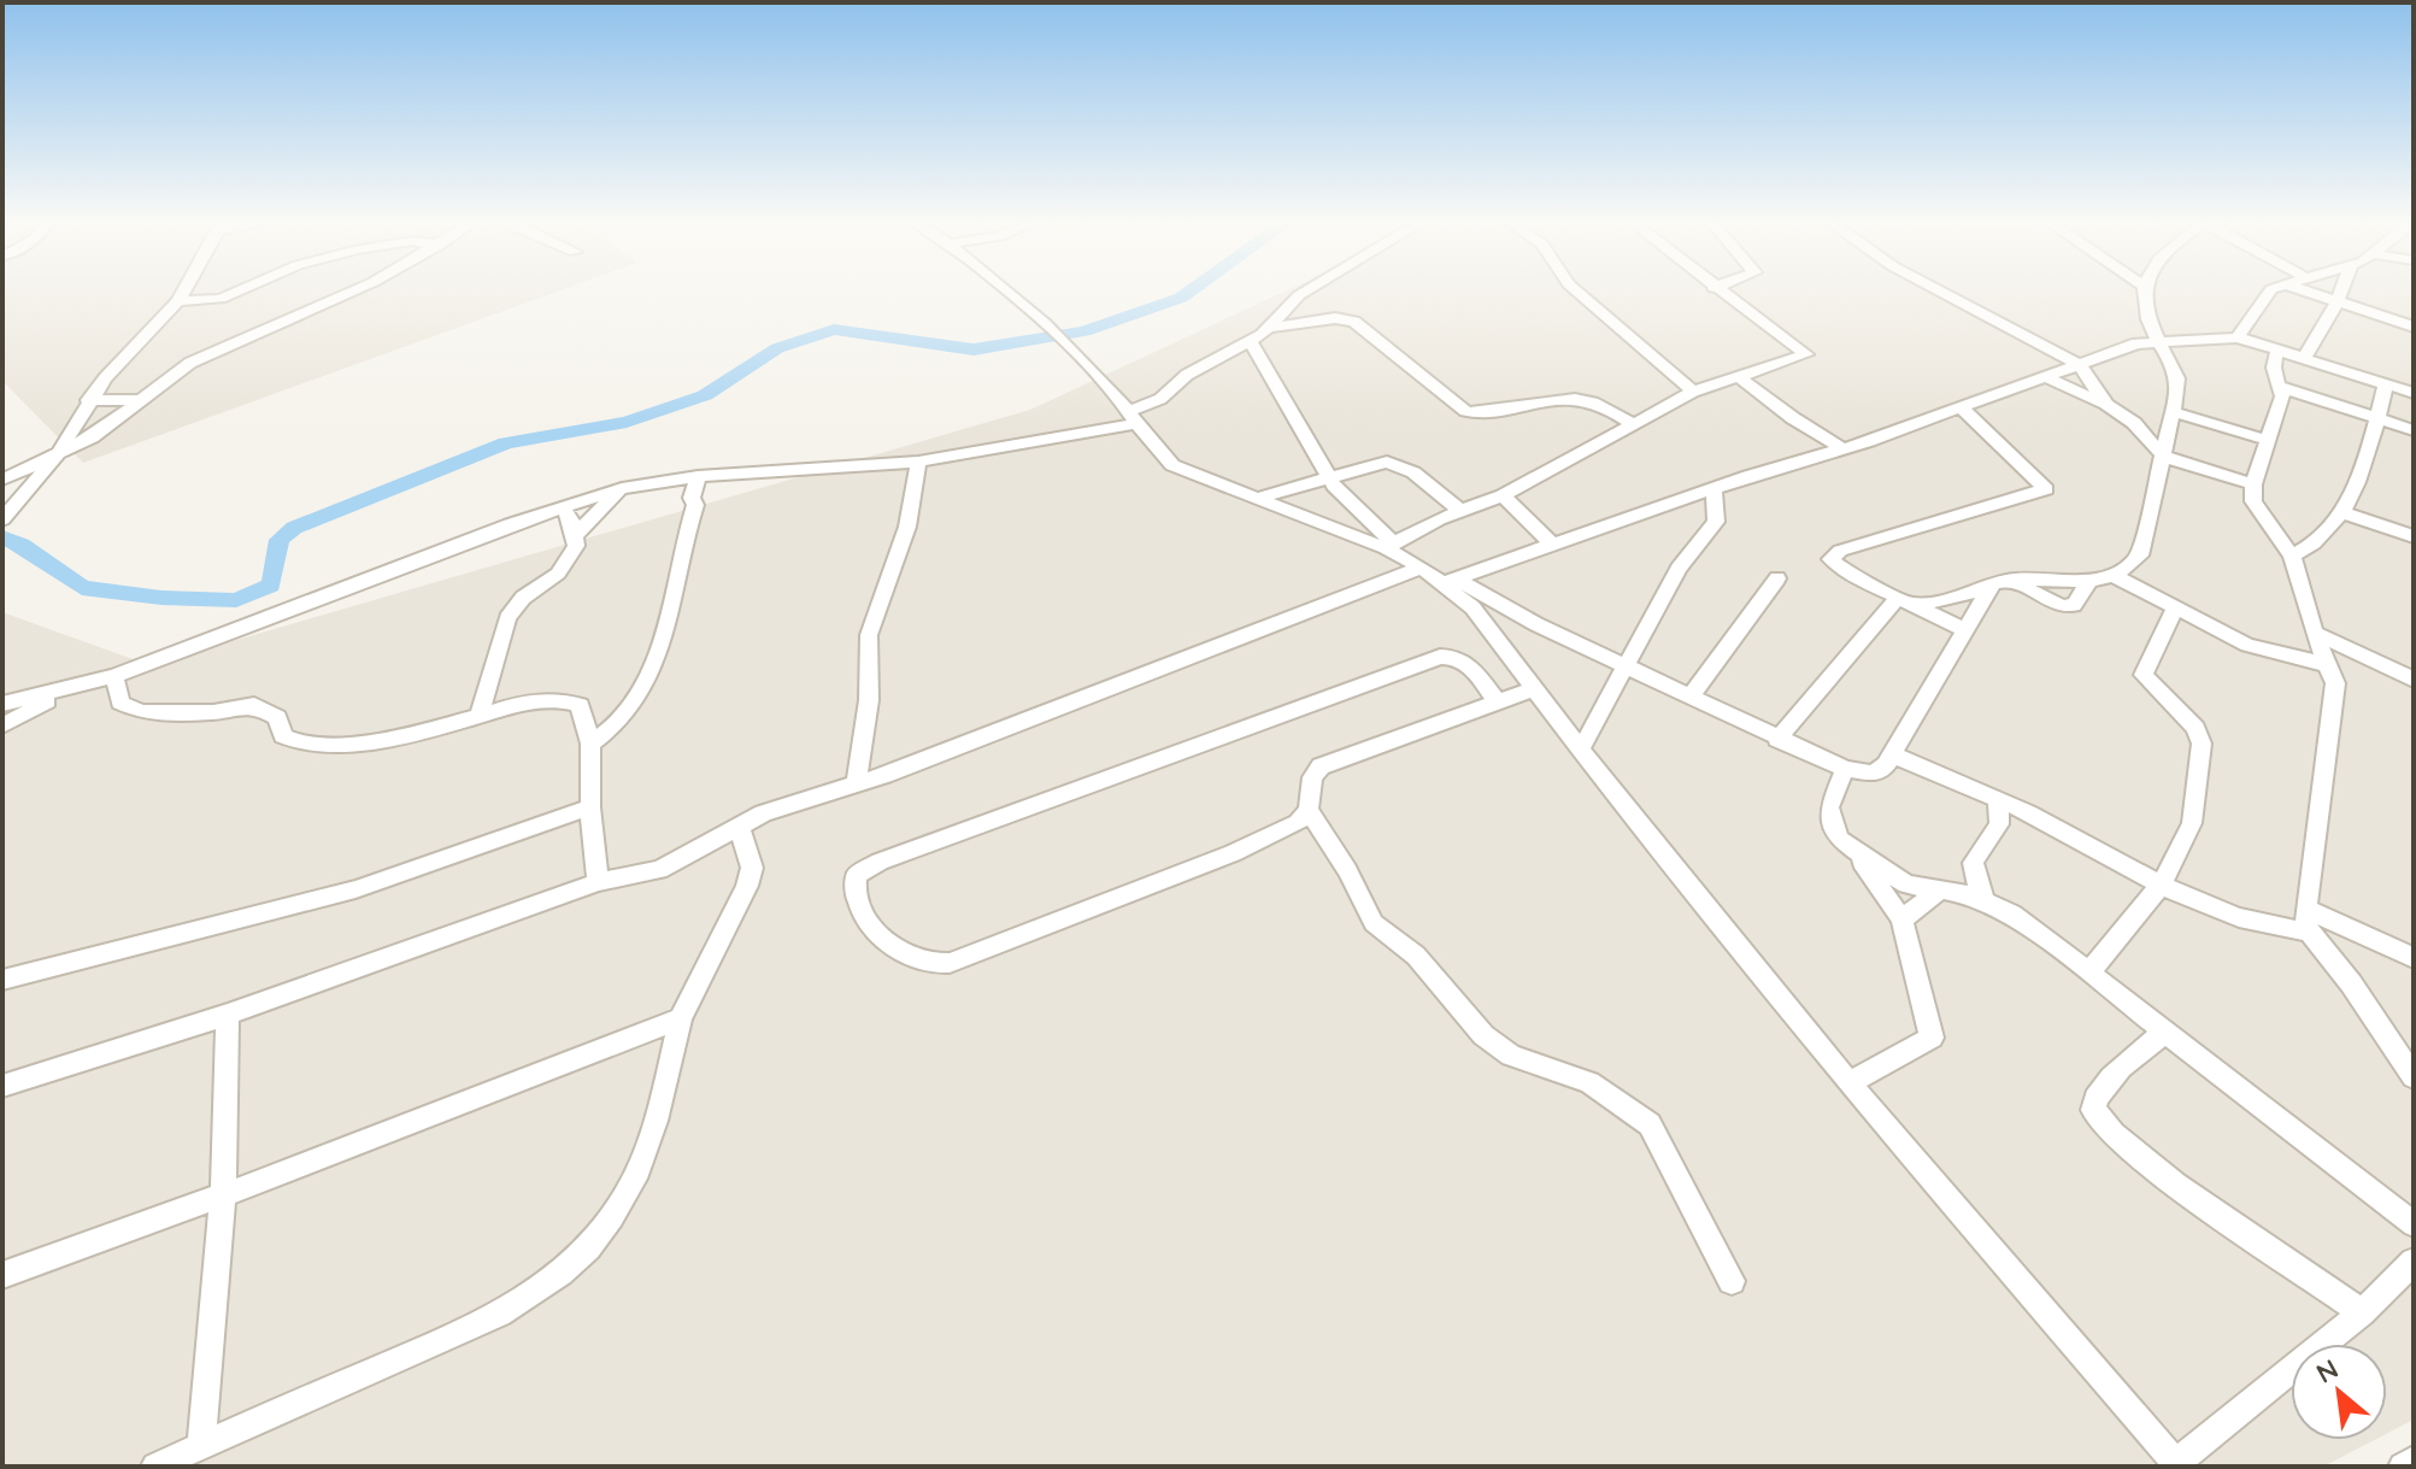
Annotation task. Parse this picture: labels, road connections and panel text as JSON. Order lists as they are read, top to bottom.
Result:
{
  "north": "top left"
}
